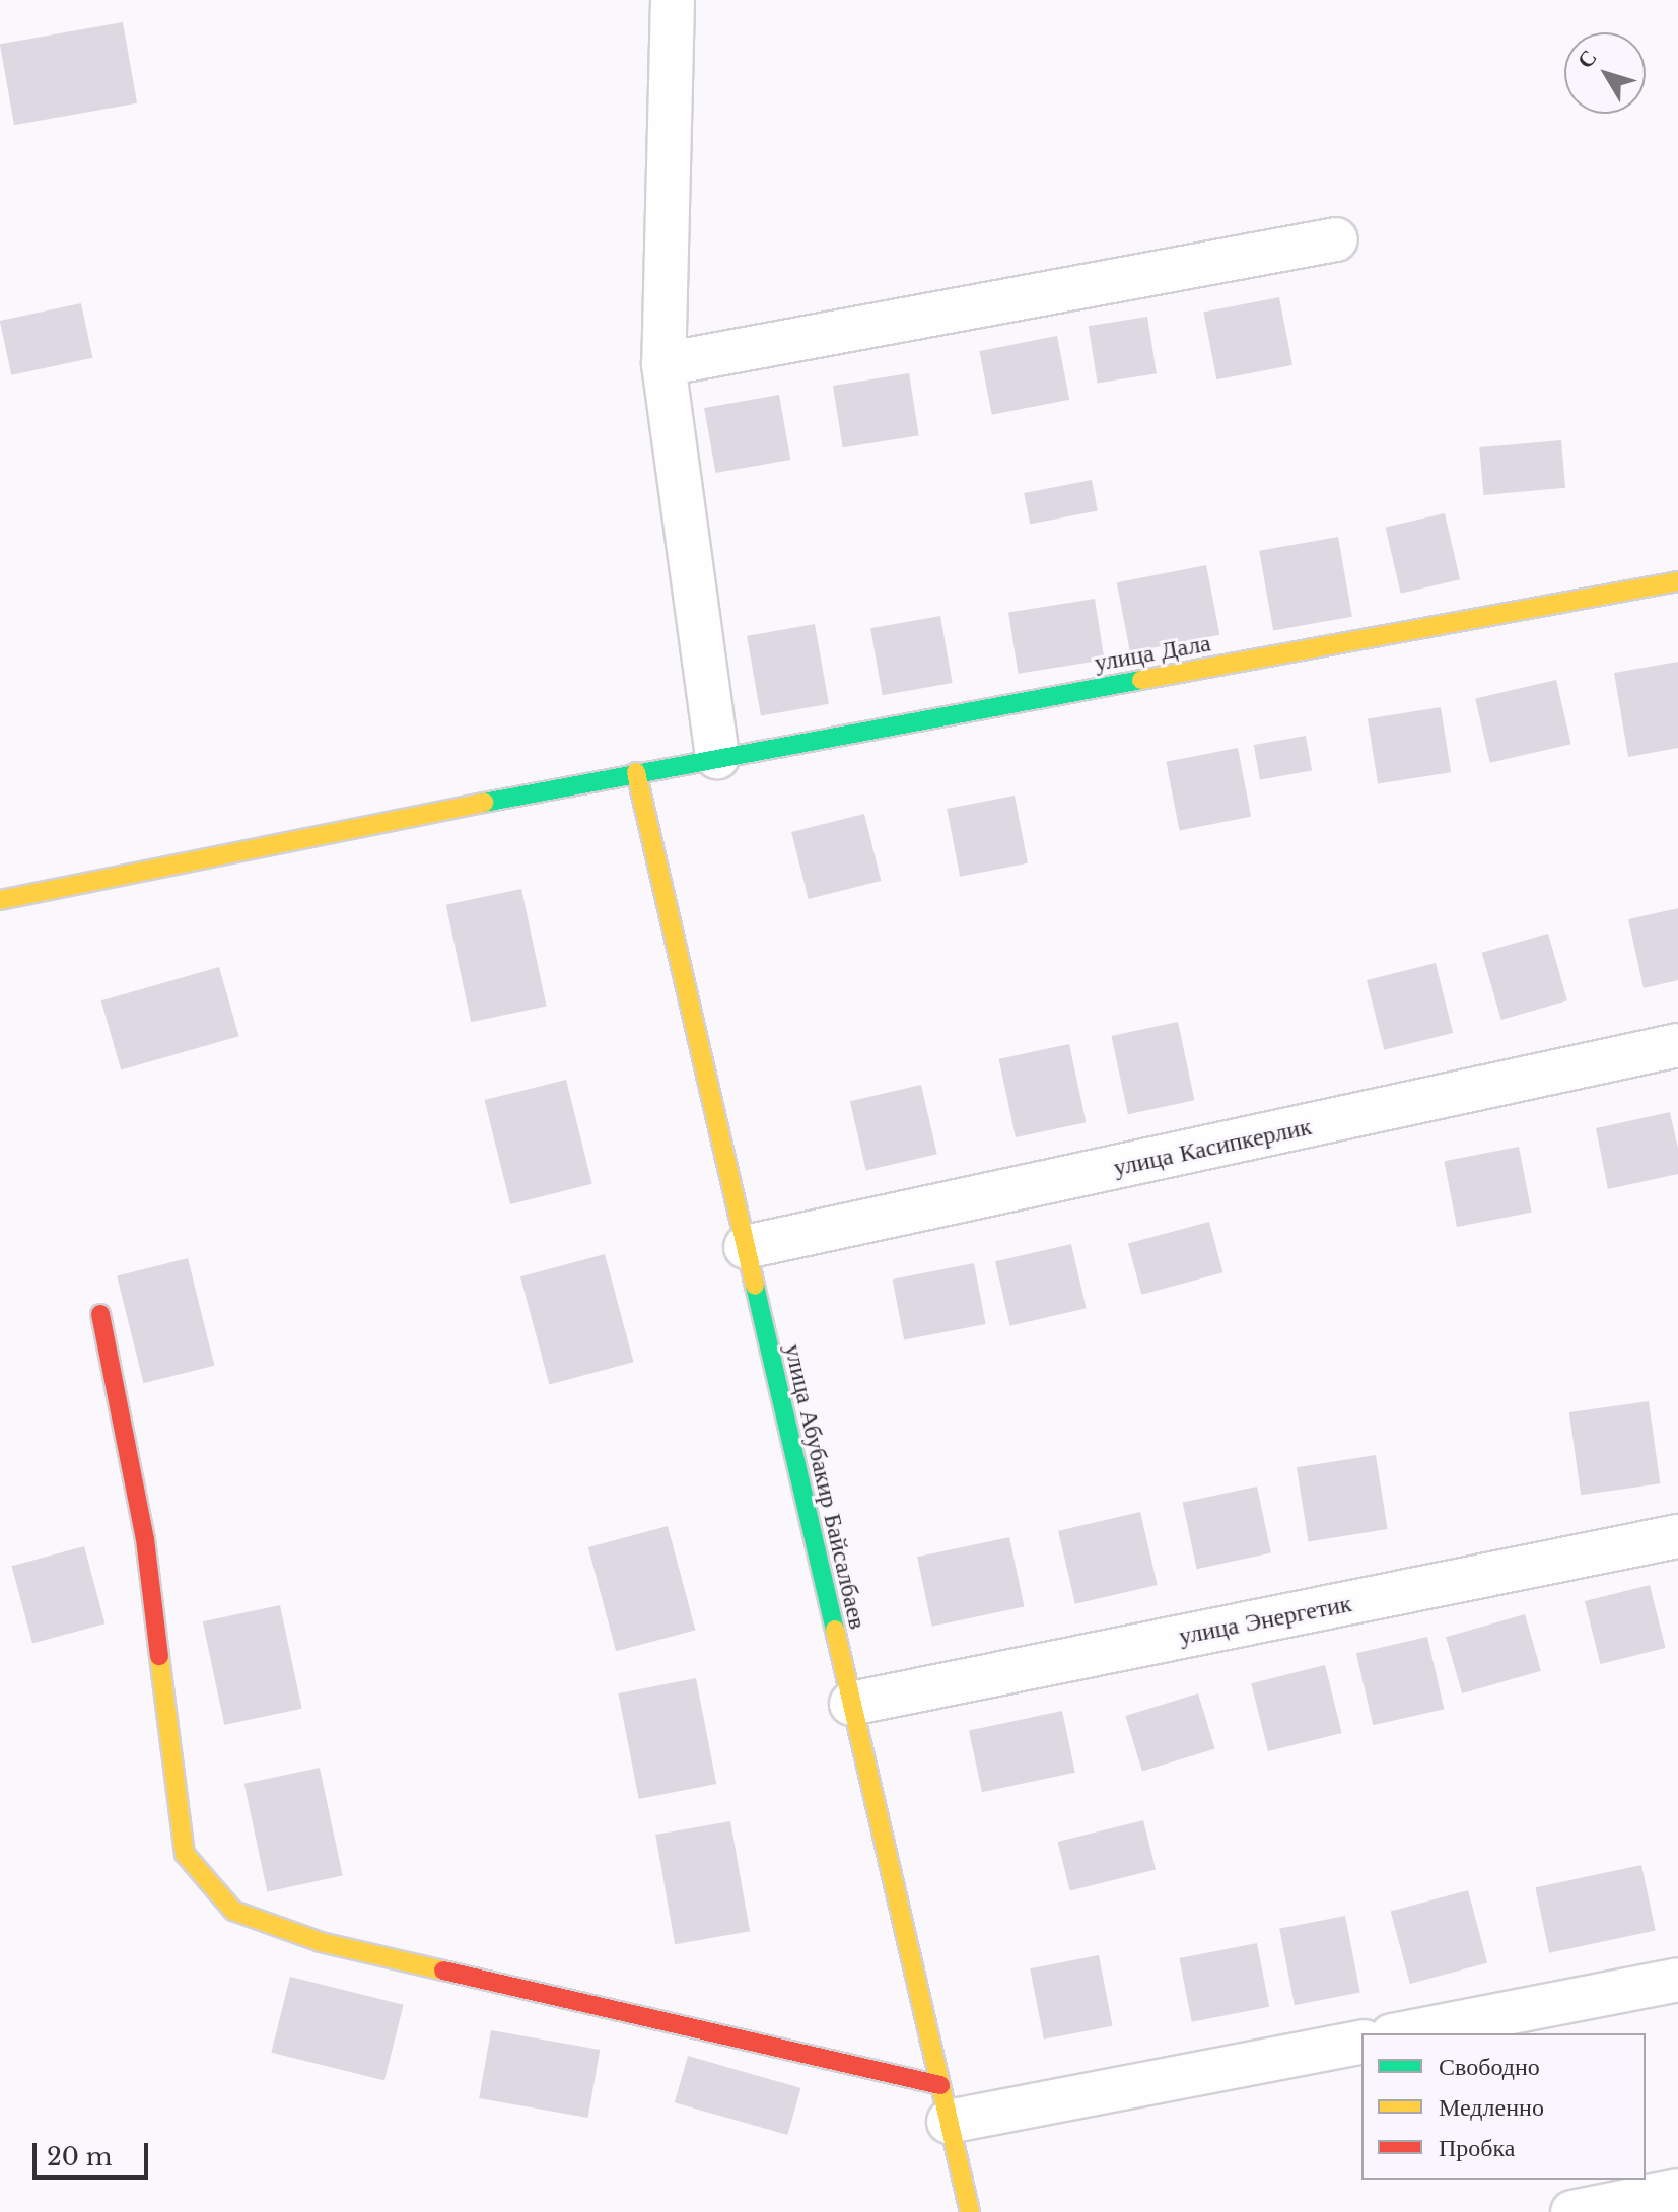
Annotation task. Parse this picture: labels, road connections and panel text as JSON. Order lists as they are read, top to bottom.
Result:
{
  "streets": {
    "street": [
      "улица Дала",
      "улица Касипкерлик",
      "улица Абубакир Байсалбаев",
      "улица Энергетик"
    ]
  },
  "crossings": [
    ["улица Дала", "улица Абубакир Байсалбаев"],
    ["улица Касипкерлик", "улица Абубакир Байсалбаев"],
    ["улица Абубакир Байсалбаев", "улица Энергетик"]
  ],
  "legend": ["Свободно", "Медленно", "Пробка"],
  "scale_bar": "20 m",
  "north": "top left"
}
